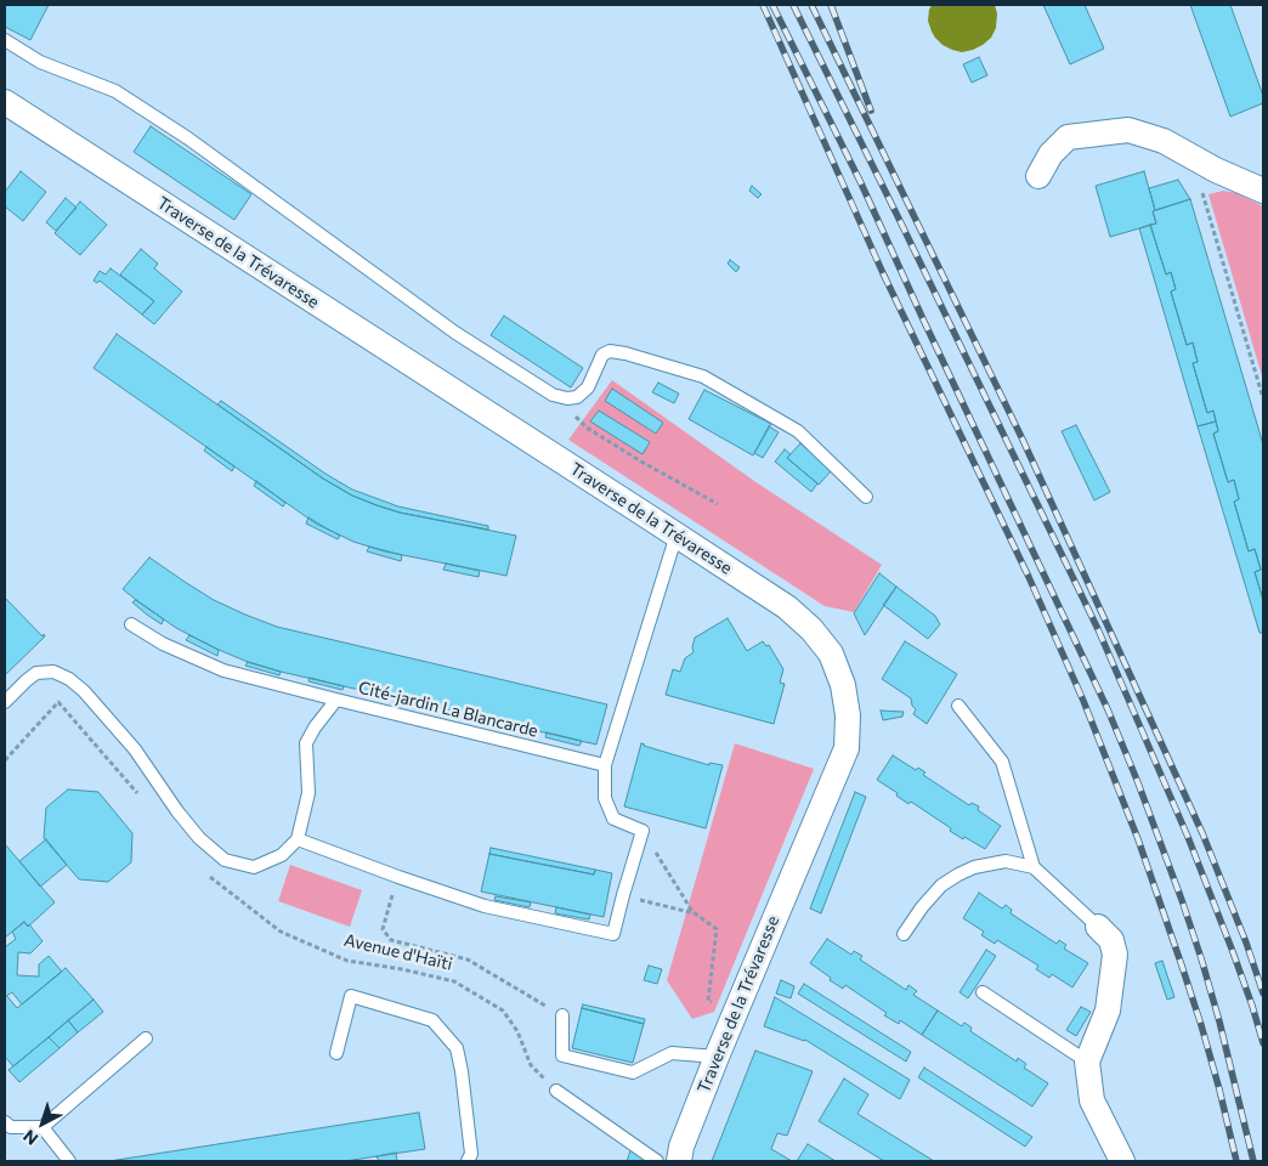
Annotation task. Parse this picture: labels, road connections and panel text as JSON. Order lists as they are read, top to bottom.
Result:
{
  "streets": {
    "street": ["Traverse de la Trévaresse"],
    "lane": ["Cité-jardin La Blancarde"],
    "path": ["Avenue d'Haïti"]
  },
  "north": "bottom left"
}
